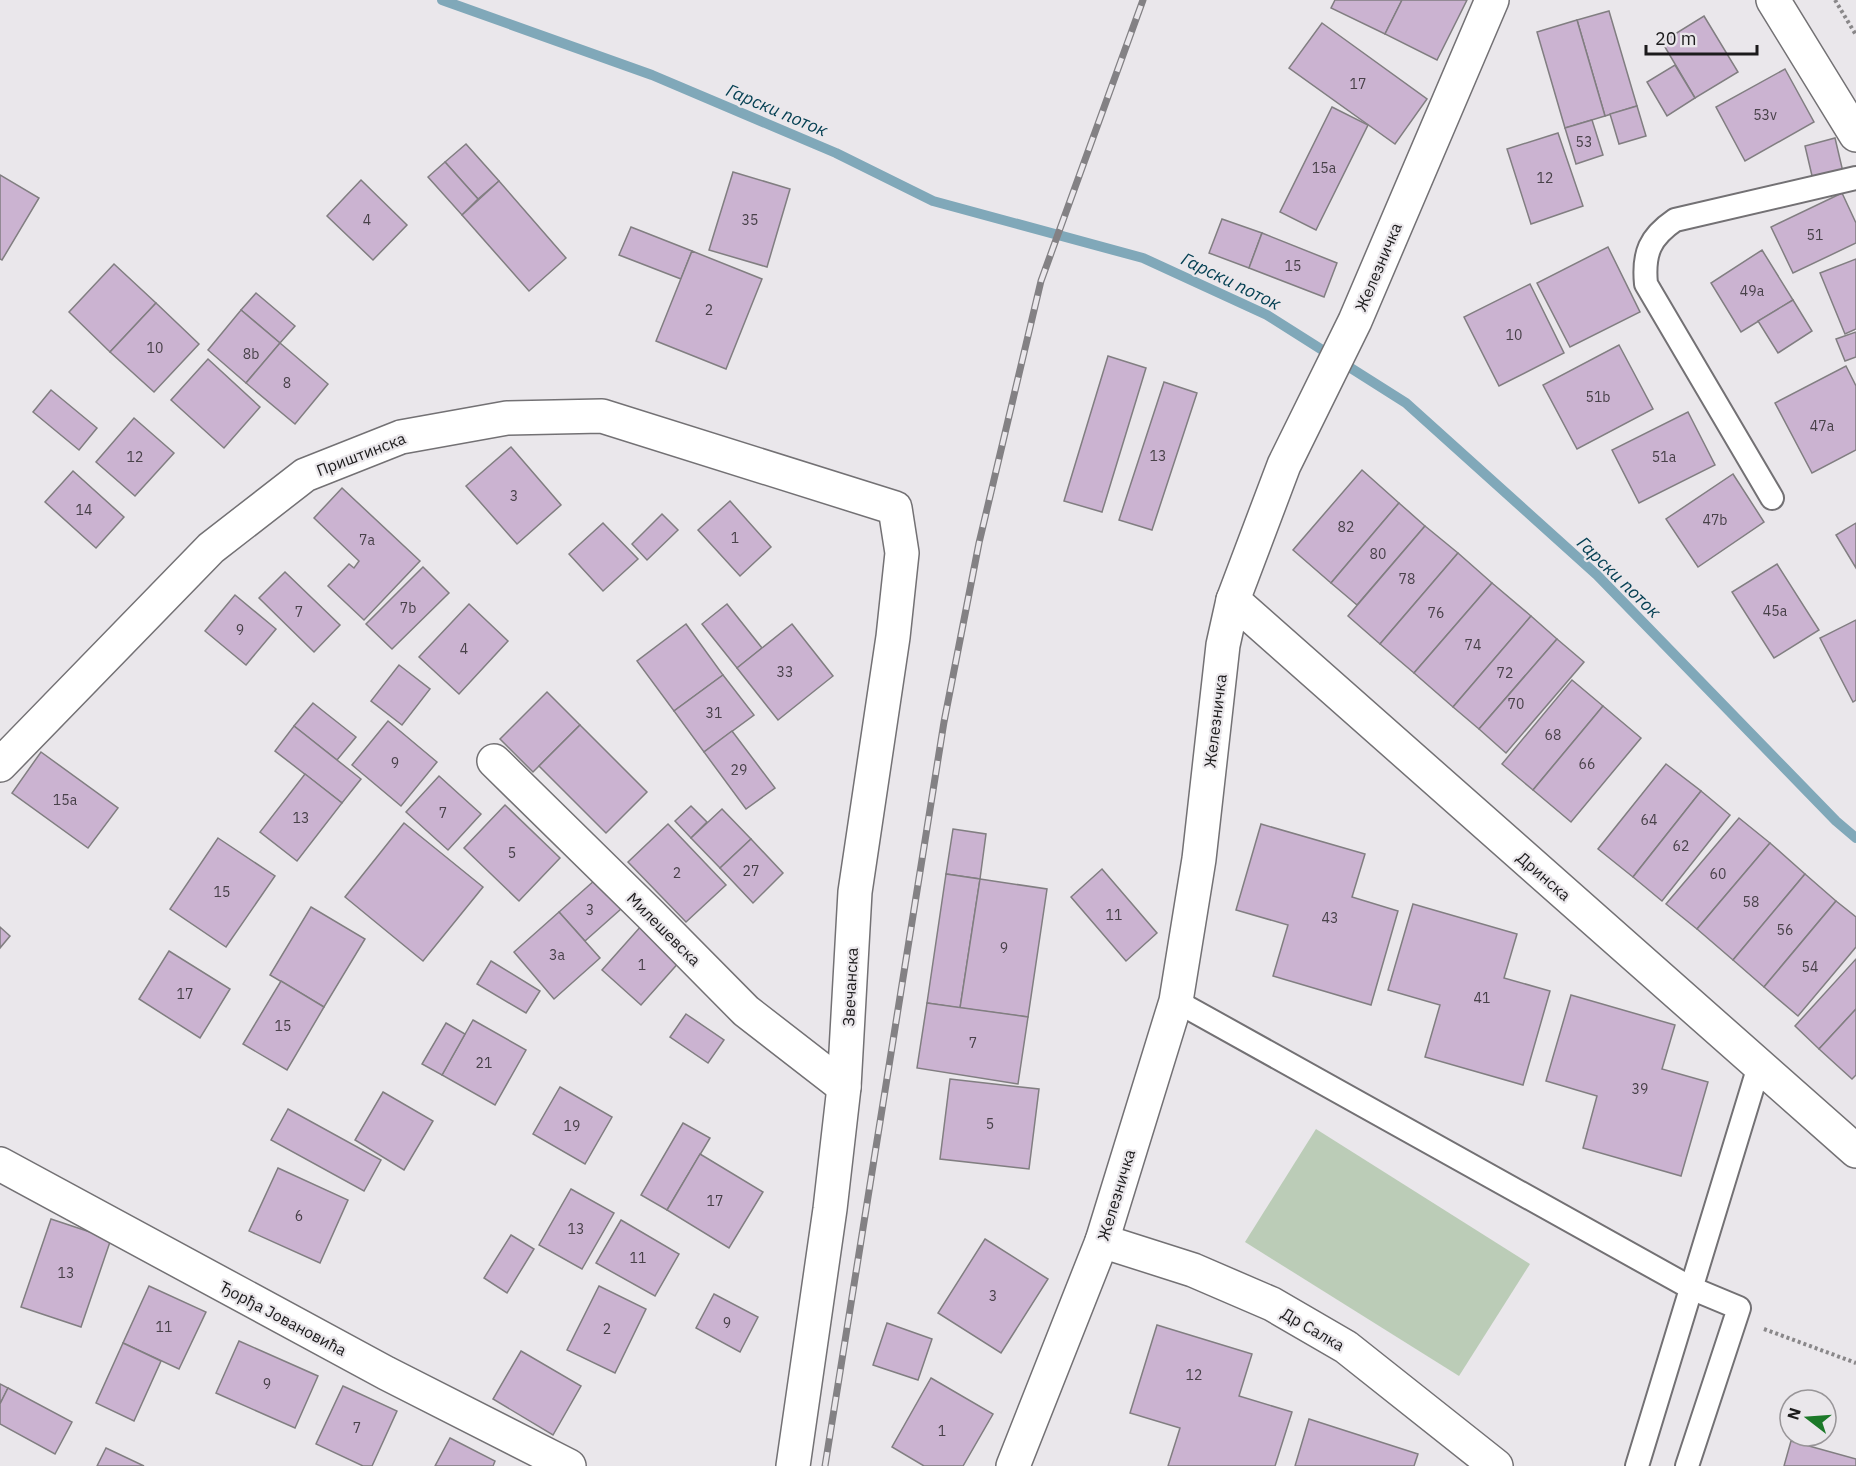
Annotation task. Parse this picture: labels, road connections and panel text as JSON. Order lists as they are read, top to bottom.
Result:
{
  "streets": {
    "street": [
      "Железничка",
      "Приштинска",
      "Дринска",
      "Милешевска",
      "Звечанска",
      "Ђорђа Јовановића",
      "Др Салка"
    ]
  },
  "crossings": [
    ["Железничка", "Дринска"],
    ["Железничка", "Др Салка"],
    ["Приштинска", "Звечанска"],
    ["Милешевска", "Звечанска"]
  ],
  "water": ["Гарски поток"],
  "house_numbers": [
    "17",
    "53v",
    "53",
    "15a",
    "12",
    "4",
    "35",
    "51",
    "15",
    "49a",
    "2",
    "10",
    "10",
    "8b",
    "8",
    "51b",
    "47a",
    "13",
    "12",
    "51a",
    "3",
    "14",
    "47b",
    "82",
    "1",
    "7a",
    "80",
    "78",
    "7b",
    "45a",
    "7",
    "76",
    "9",
    "74",
    "4",
    "33",
    "72",
    "70",
    "31",
    "68",
    "9",
    "66",
    "29",
    "15a",
    "7",
    "13",
    "64",
    "62",
    "5",
    "27",
    "2",
    "60",
    "15",
    "58",
    "3",
    "11",
    "43",
    "56",
    "9",
    "3a",
    "1",
    "54",
    "17",
    "41",
    "15",
    "7",
    "21",
    "39",
    "5",
    "19",
    "17",
    "6",
    "13",
    "11",
    "13",
    "3",
    "9",
    "11",
    "2",
    "12",
    "9",
    "7",
    "1"
  ],
  "scale_bar": "20 m",
  "north": "left"
}
